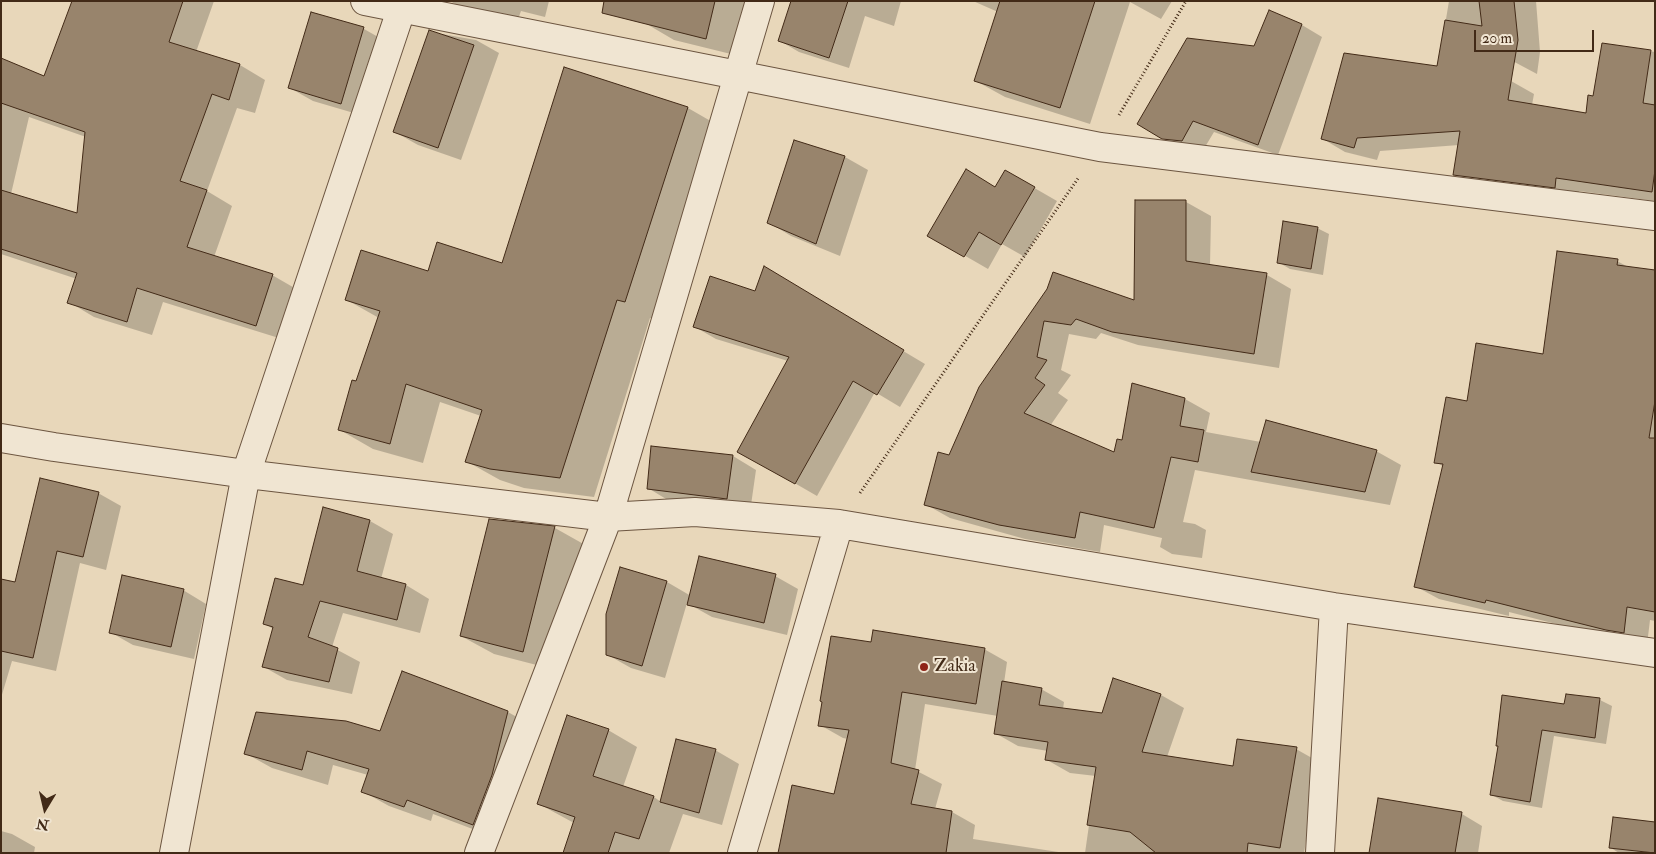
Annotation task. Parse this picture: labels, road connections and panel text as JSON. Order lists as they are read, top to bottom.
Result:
{
  "places": ["Zakia"],
  "scale_bar": "20 m",
  "north": "bottom"
}
